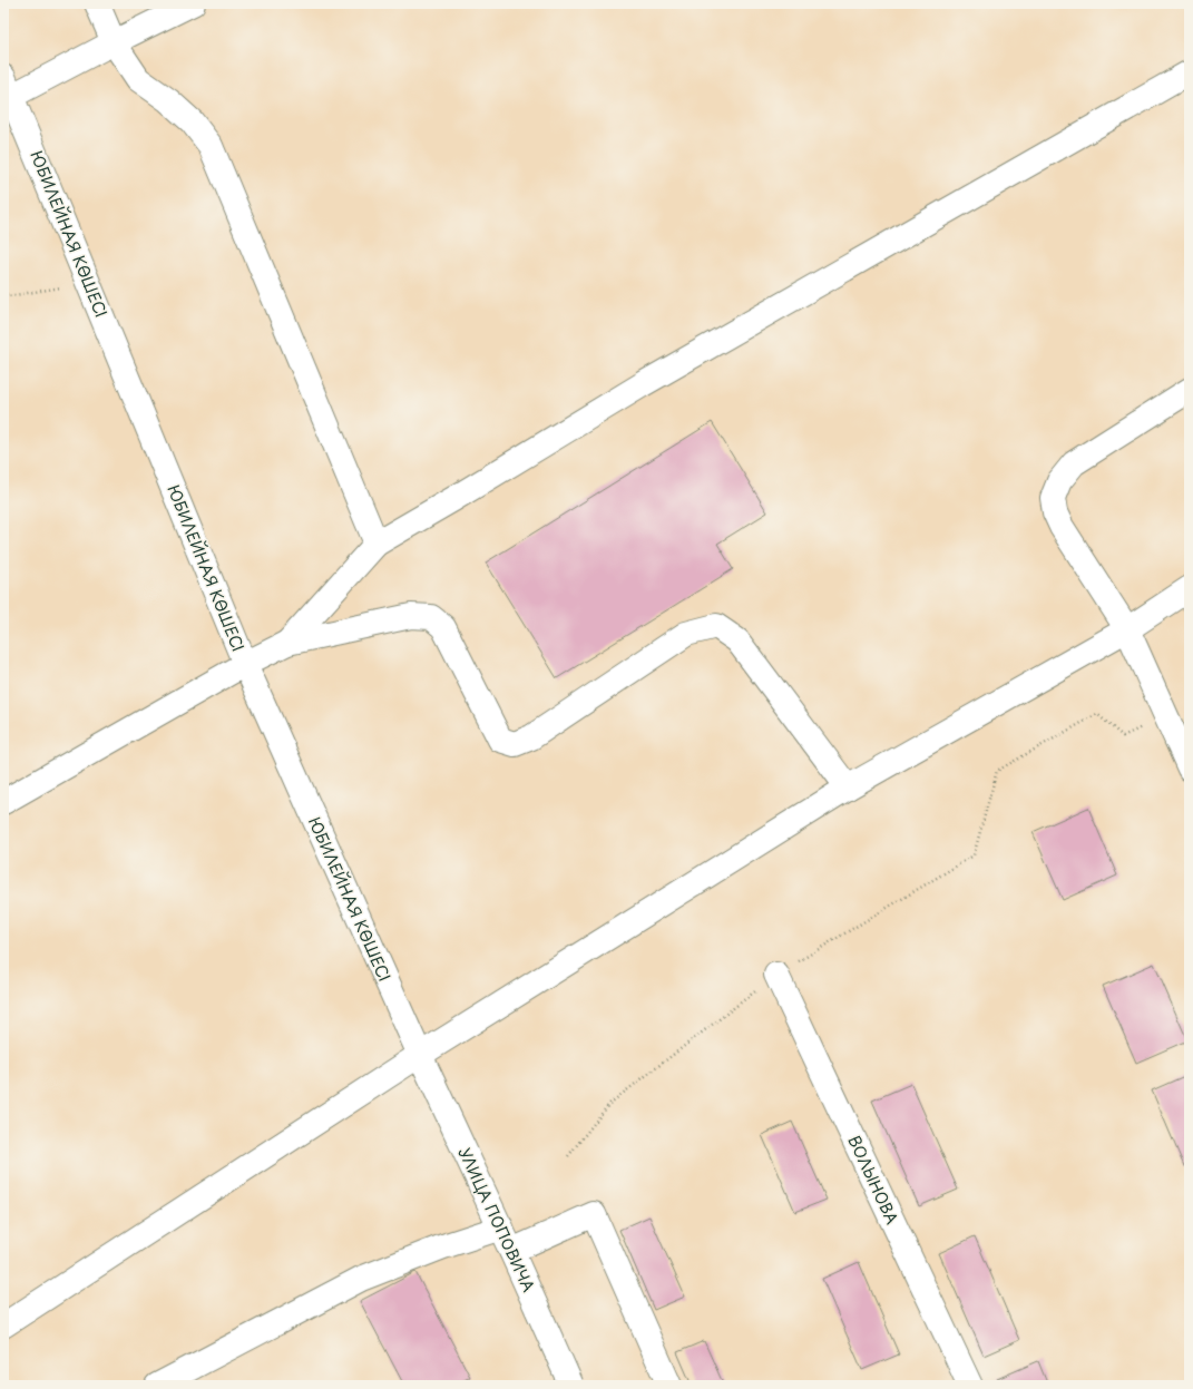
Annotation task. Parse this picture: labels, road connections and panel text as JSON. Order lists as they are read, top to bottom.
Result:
{
  "streets": {
    "main road": ["ЮБИЛЕЙНАЯ КӨШЕСІ", "ВОЛЫНОВА", "УЛИЦА ПОПОВИЧА"]
  },
  "crossings": [
    ["ЮБИЛЕЙНАЯ КӨШЕСІ", "УЛИЦА ПОПОВИЧА"]
  ]
}
